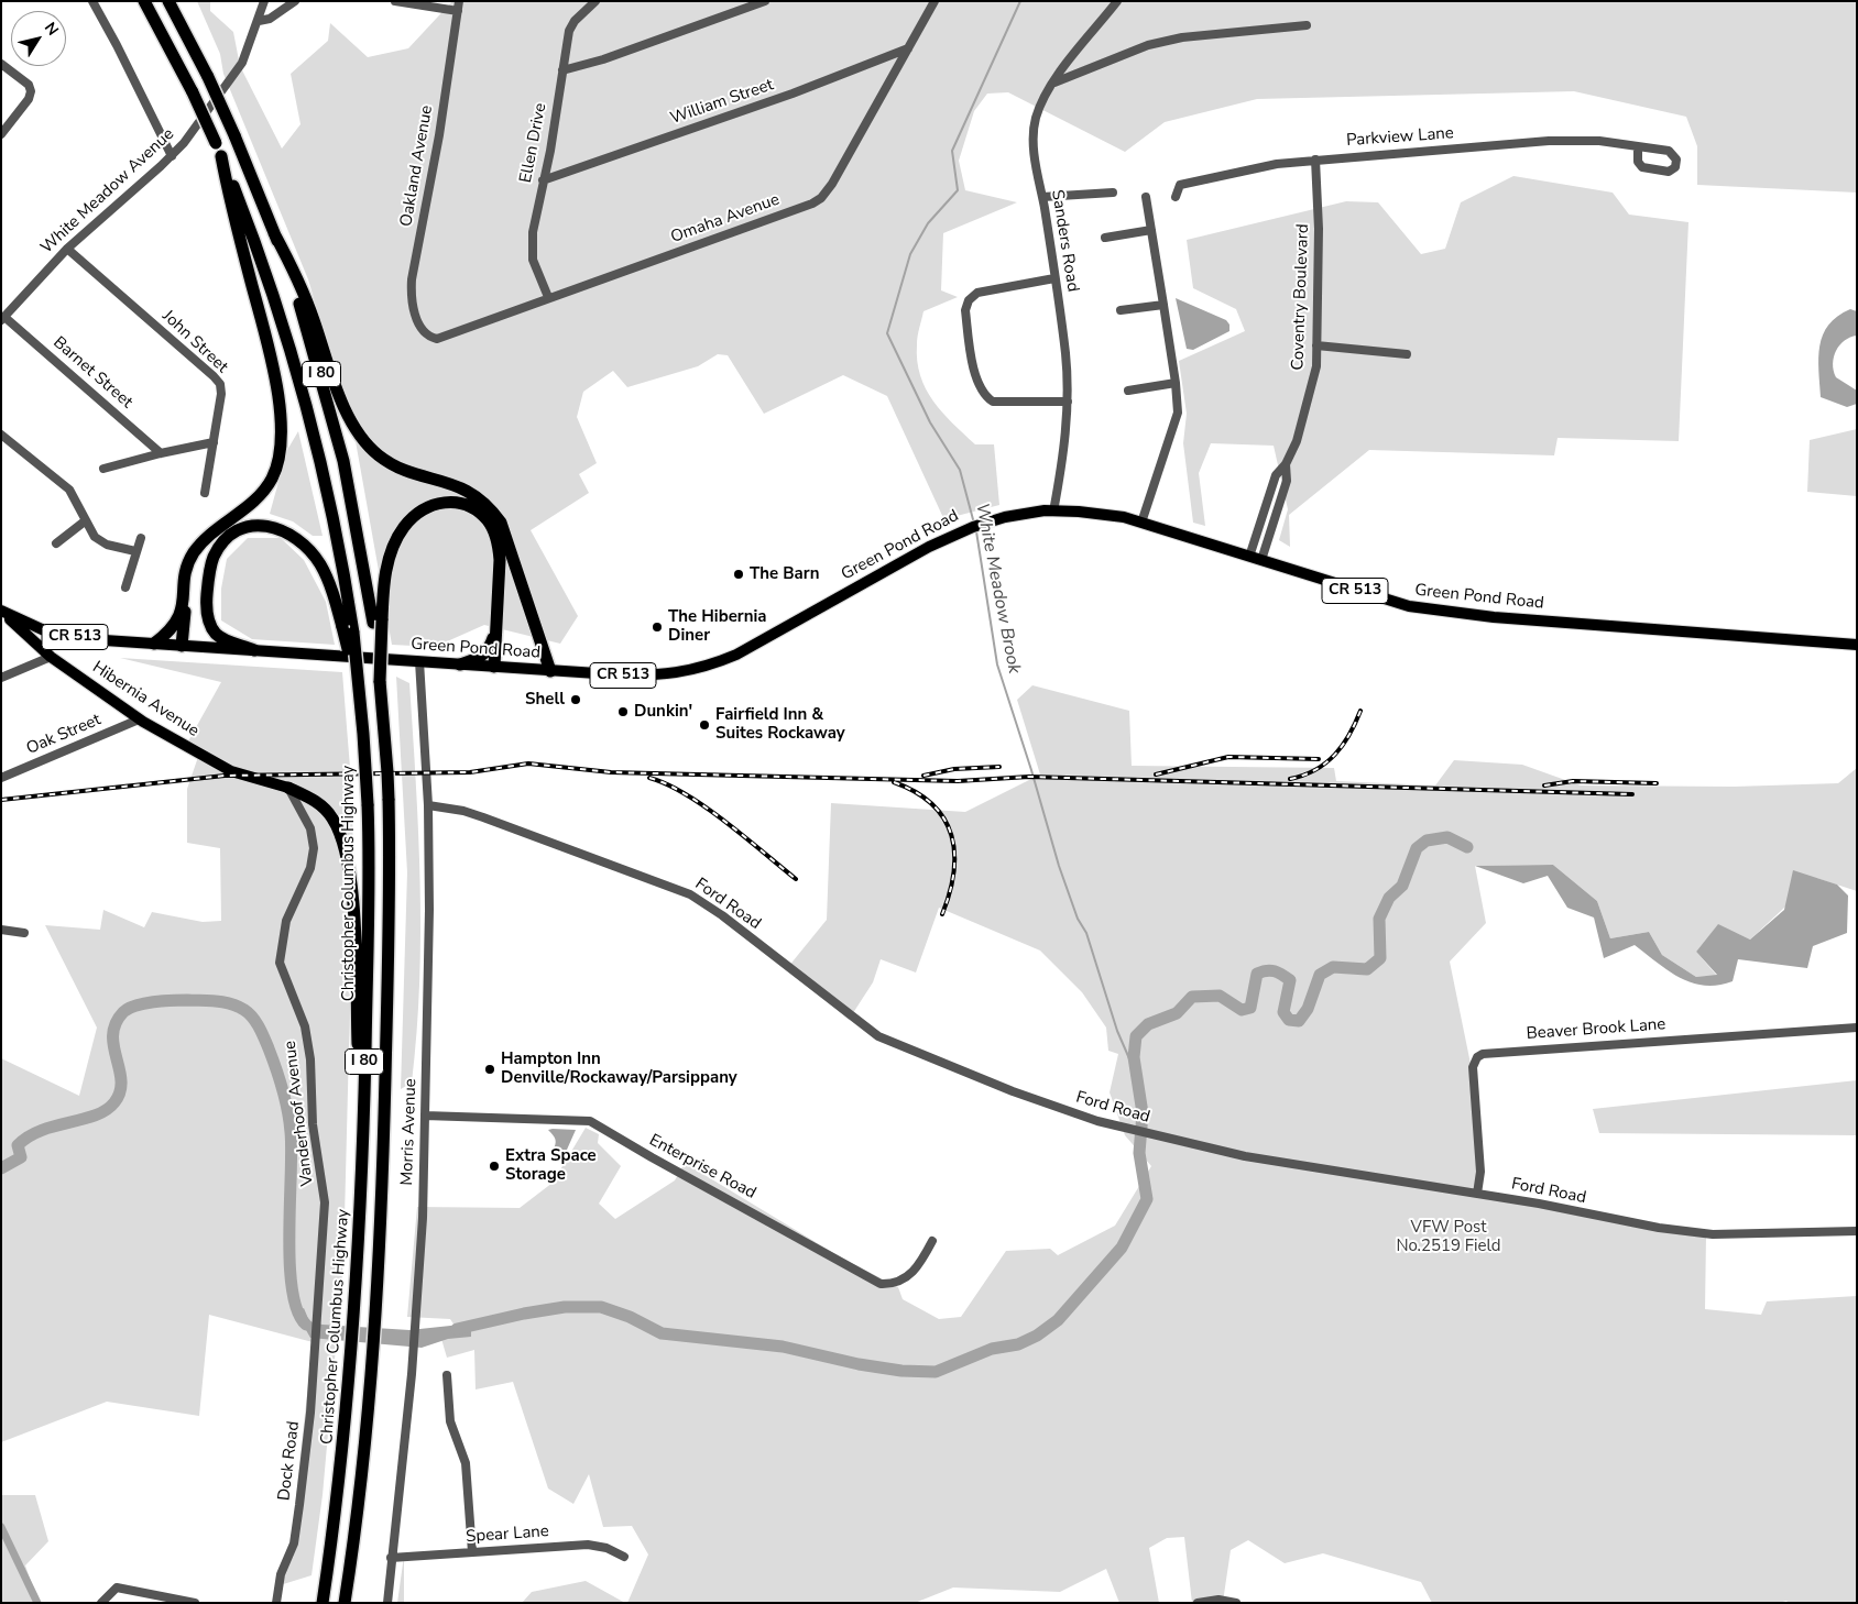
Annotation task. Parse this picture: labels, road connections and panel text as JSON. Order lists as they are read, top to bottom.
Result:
{
  "streets": {
    "highway": ["I 80", "Christopher Columbus Highway"],
    "main road": ["Green Pond Road", "CR 513", "Hibernia Avenue"],
    "street": [
      "William Street",
      "Parkview Lane",
      "Ellen Drive",
      "Oakland Avenue",
      "White Meadow Avenue",
      "Omaha Avenue",
      "Sanders Road",
      "Coventry Boulevard",
      "John Street",
      "Barnet Street",
      "Oak Street",
      "Ford Road",
      "Beaver Brook Lane",
      "Vanderhoof Avenue",
      "Morris Avenue",
      "Enterprise Road",
      "Dock Road",
      "Spear Lane"
    ]
  },
  "crossings": [
    ["William Street", "Ellen Drive"],
    ["William Street", "Omaha Avenue"],
    ["Parkview Lane", "Coventry Boulevard"],
    ["Ellen Drive", "Omaha Avenue"],
    ["Oakland Avenue", "Omaha Avenue"],
    ["White Meadow Avenue", "John Street"],
    ["White Meadow Avenue", "Barnet Street"],
    ["Sanders Road", "Green Pond Road"],
    ["Coventry Boulevard", "Green Pond Road"],
    ["I 80", "Christopher Columbus Highway"],
    ["Green Pond Road", "Hibernia Avenue"],
    ["Green Pond Road", "Morris Avenue"],
    ["Hibernia Avenue", "Oak Street"],
    ["Hibernia Avenue", "Vanderhoof Avenue"],
    ["Ford Road", "Beaver Brook Lane"],
    ["Ford Road", "Morris Avenue"],
    ["Vanderhoof Avenue", "Dock Road"],
    ["Morris Avenue", "Enterprise Road"],
    ["Morris Avenue", "Spear Lane"]
  ],
  "water": ["White Meadow Brook"],
  "parks": ["VFW Post No.2519 Field"],
  "places": [
    "The Barn",
    "The Hibernia Diner",
    "Shell",
    "Dunkin'",
    "Fairfield Inn & Suites Rockaway",
    "Hampton Inn Denville/Rockaway/Parsippany",
    "Extra Space Storage"
  ],
  "north": "top right"
}
